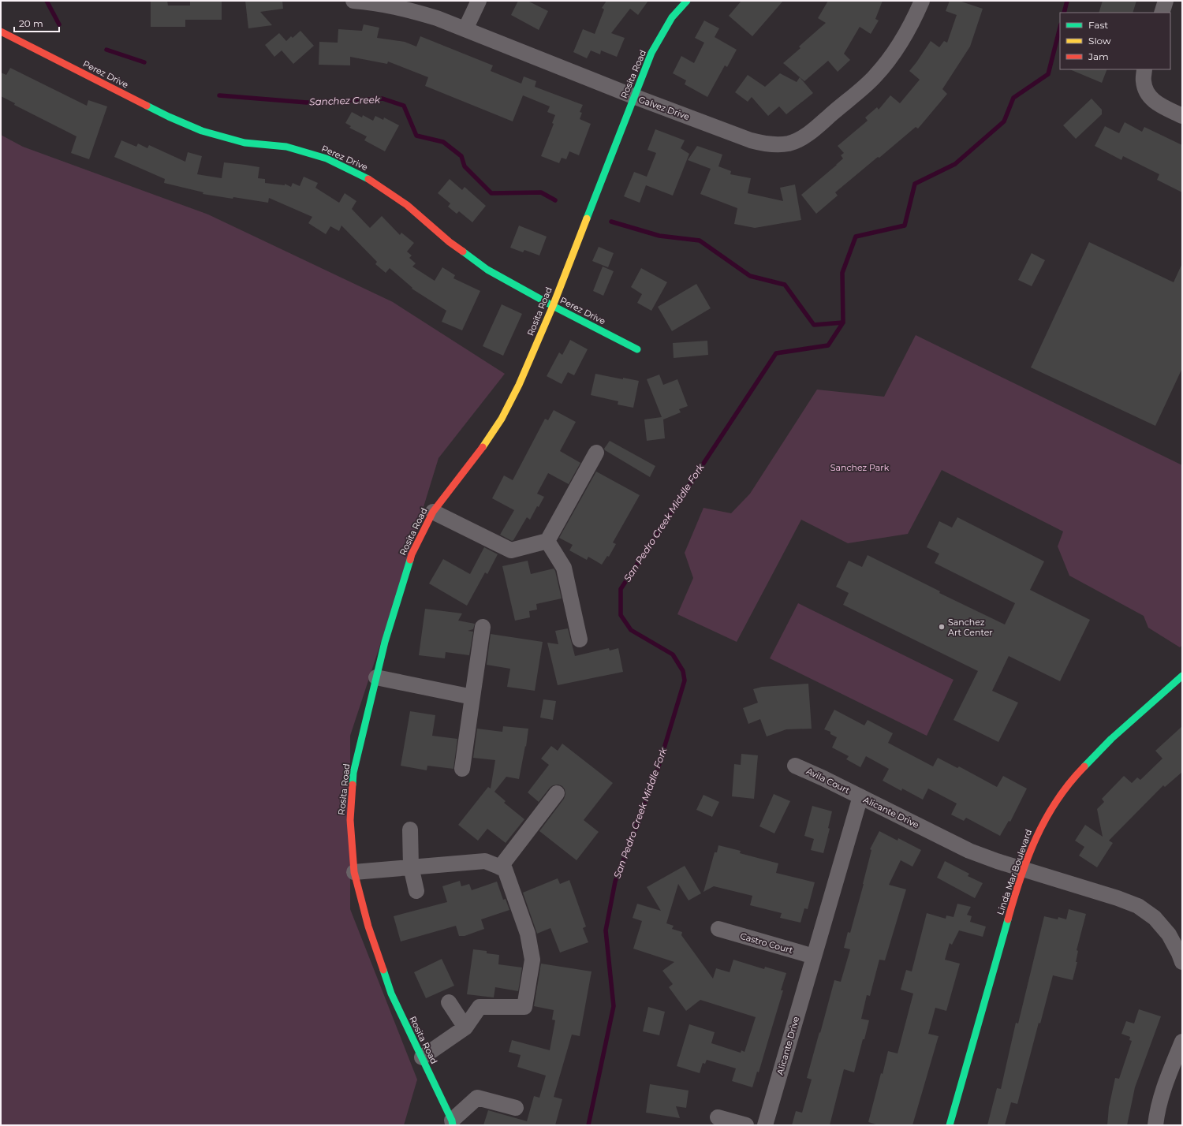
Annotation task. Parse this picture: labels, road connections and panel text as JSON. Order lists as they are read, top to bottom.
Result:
{
  "streets": {
    "street": [
      "Perez Drive",
      "Rosita Road",
      "Galvez Drive",
      "Avila Court",
      "Alicante Drive",
      "Linda Mar Boulevard",
      "Castro Court"
    ]
  },
  "crossings": [
    ["Perez Drive", "Rosita Road"],
    ["Rosita Road", "Galvez Drive"],
    ["Avila Court", "Alicante Drive"],
    ["Alicante Drive", "Linda Mar Boulevard"],
    ["Alicante Drive", "Castro Court"]
  ],
  "water": ["Sanchez Creek", "San Pedro Creek Middle Fork"],
  "parks": ["Sanchez Park"],
  "places": ["Sanchez Art Center"],
  "legend": ["Fast", "Slow", "Jam"],
  "scale_bar": "20 m"
}
